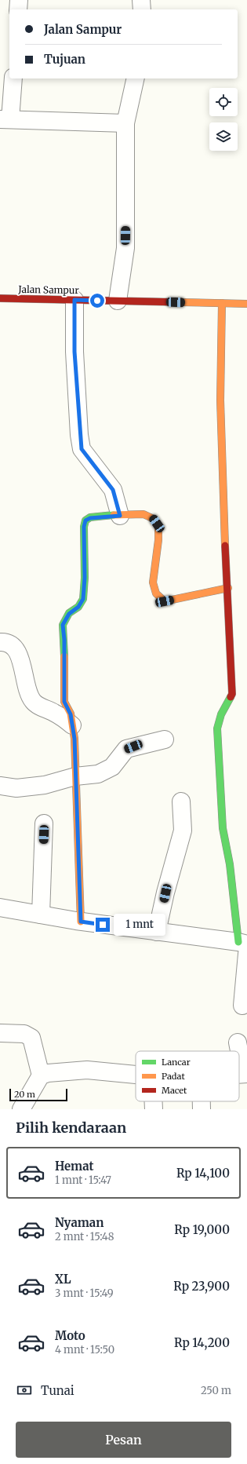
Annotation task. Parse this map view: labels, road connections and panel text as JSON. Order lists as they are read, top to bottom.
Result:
{
  "streets": {
    "street": ["Jalan Sampur"]
  },
  "legend": ["Lancar", "Padat", "Macet"],
  "scale_bar": "20 m",
  "page": {
    "banner": ["Jalan Sampur", "Tujuan"],
    "bubble": "1 mnt",
    "scale": "20 m",
    "heading": "Pilih kendaraan",
    "list": [
      {
        "name": "Hemat",
        "note": "1 mnt · 15:47",
        "value": "Rp 14,100"
      },
      {
        "name": "Nyaman",
        "note": "2 mnt · 15:48",
        "value": "Rp 19,000"
      },
      {
        "name": "XL",
        "note": "3 mnt · 15:49",
        "value": "Rp 23,900"
      },
      {
        "name": "Moto",
        "note": "4 mnt · 15:50",
        "value": "Rp 14,200"
      }
    ],
    "pay": ["Tunai", "250 m"],
    "buttons": "Pesan"
  }
}
